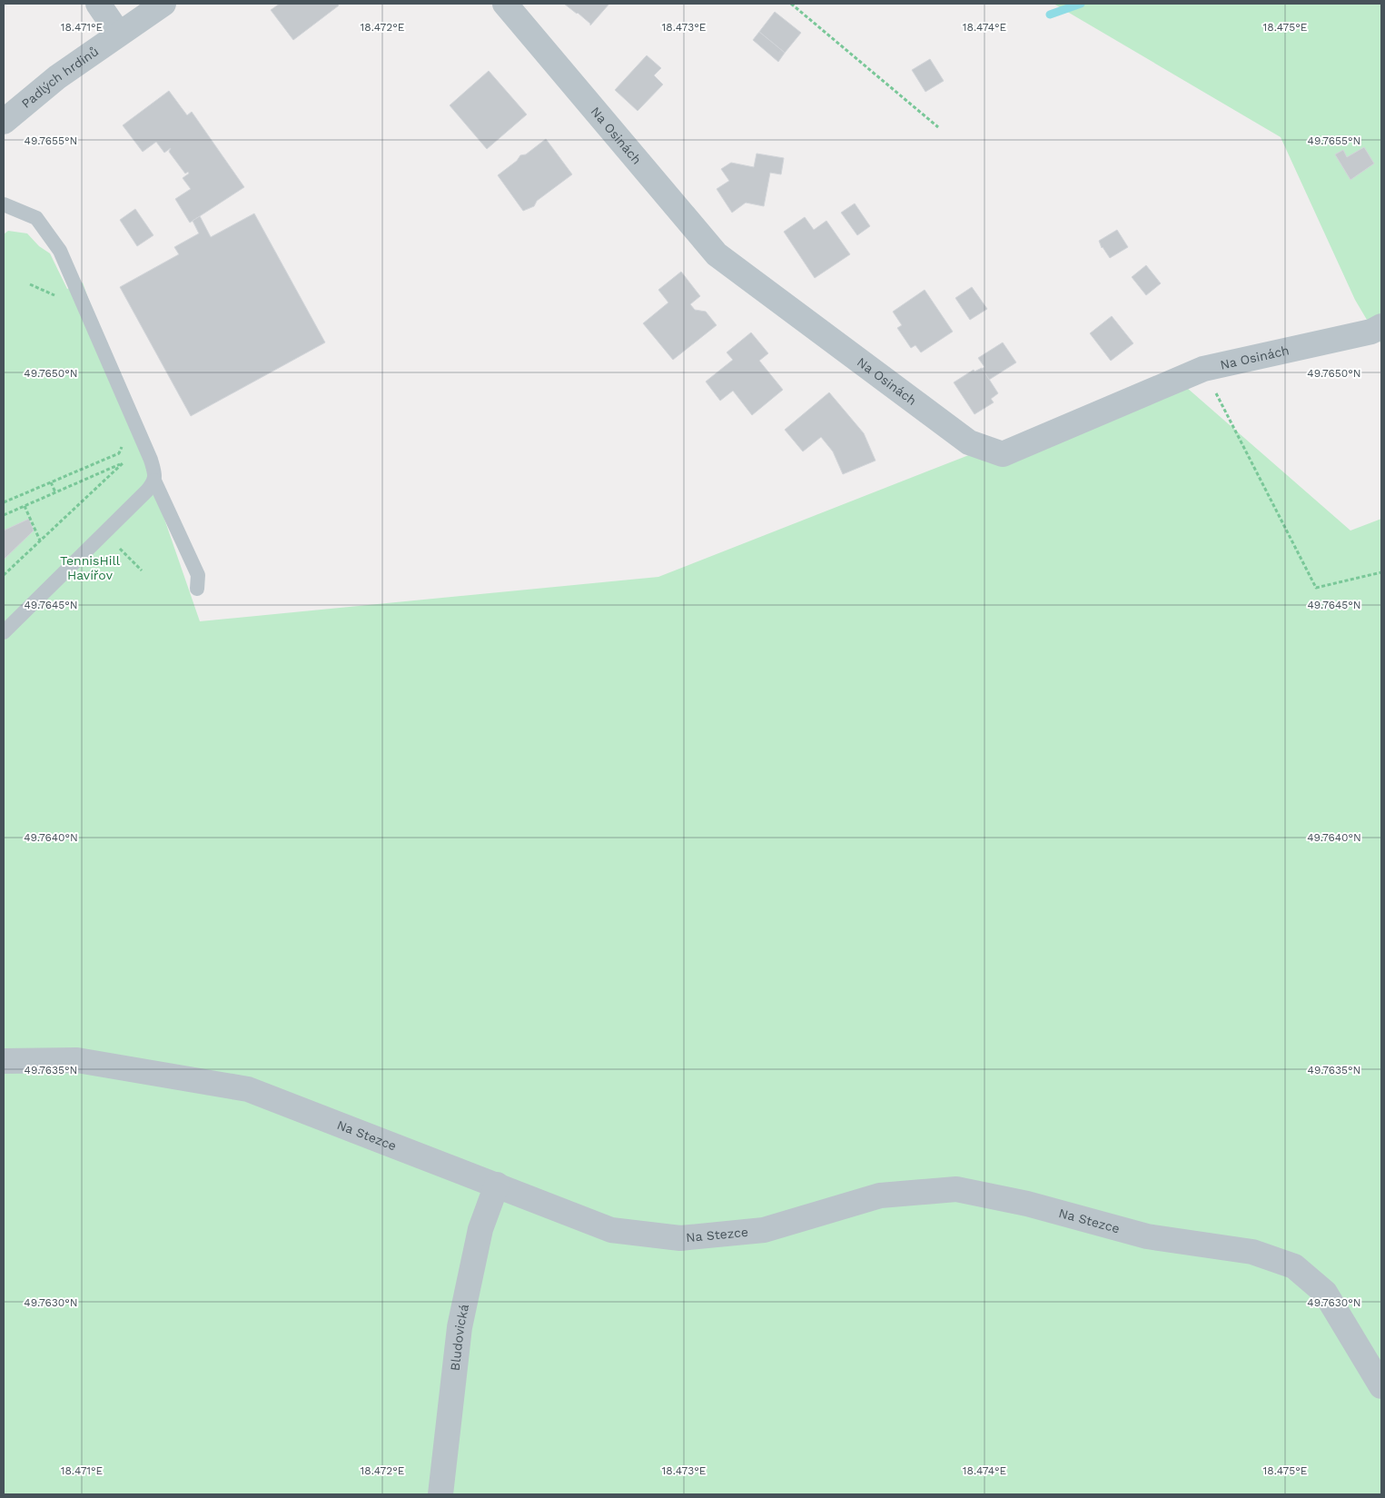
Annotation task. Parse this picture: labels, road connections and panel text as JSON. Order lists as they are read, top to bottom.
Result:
{
  "streets": {
    "street": [
      "Padlých hrdinů",
      "Na Osinách",
      "Na Stezce",
      "Bludovická"
    ]
  },
  "crossings": [
    ["Na Stezce", "Bludovická"]
  ],
  "parks": ["TennisHill Havířov"],
  "coordinates": [
    "18.471°E",
    "18.472°E",
    "18.473°E",
    "18.474°E",
    "18.475°E",
    "49.7655°N",
    "49.7650°N",
    "49.7645°N",
    "49.7640°N",
    "49.7635°N",
    "49.7630°N"
  ]
}
